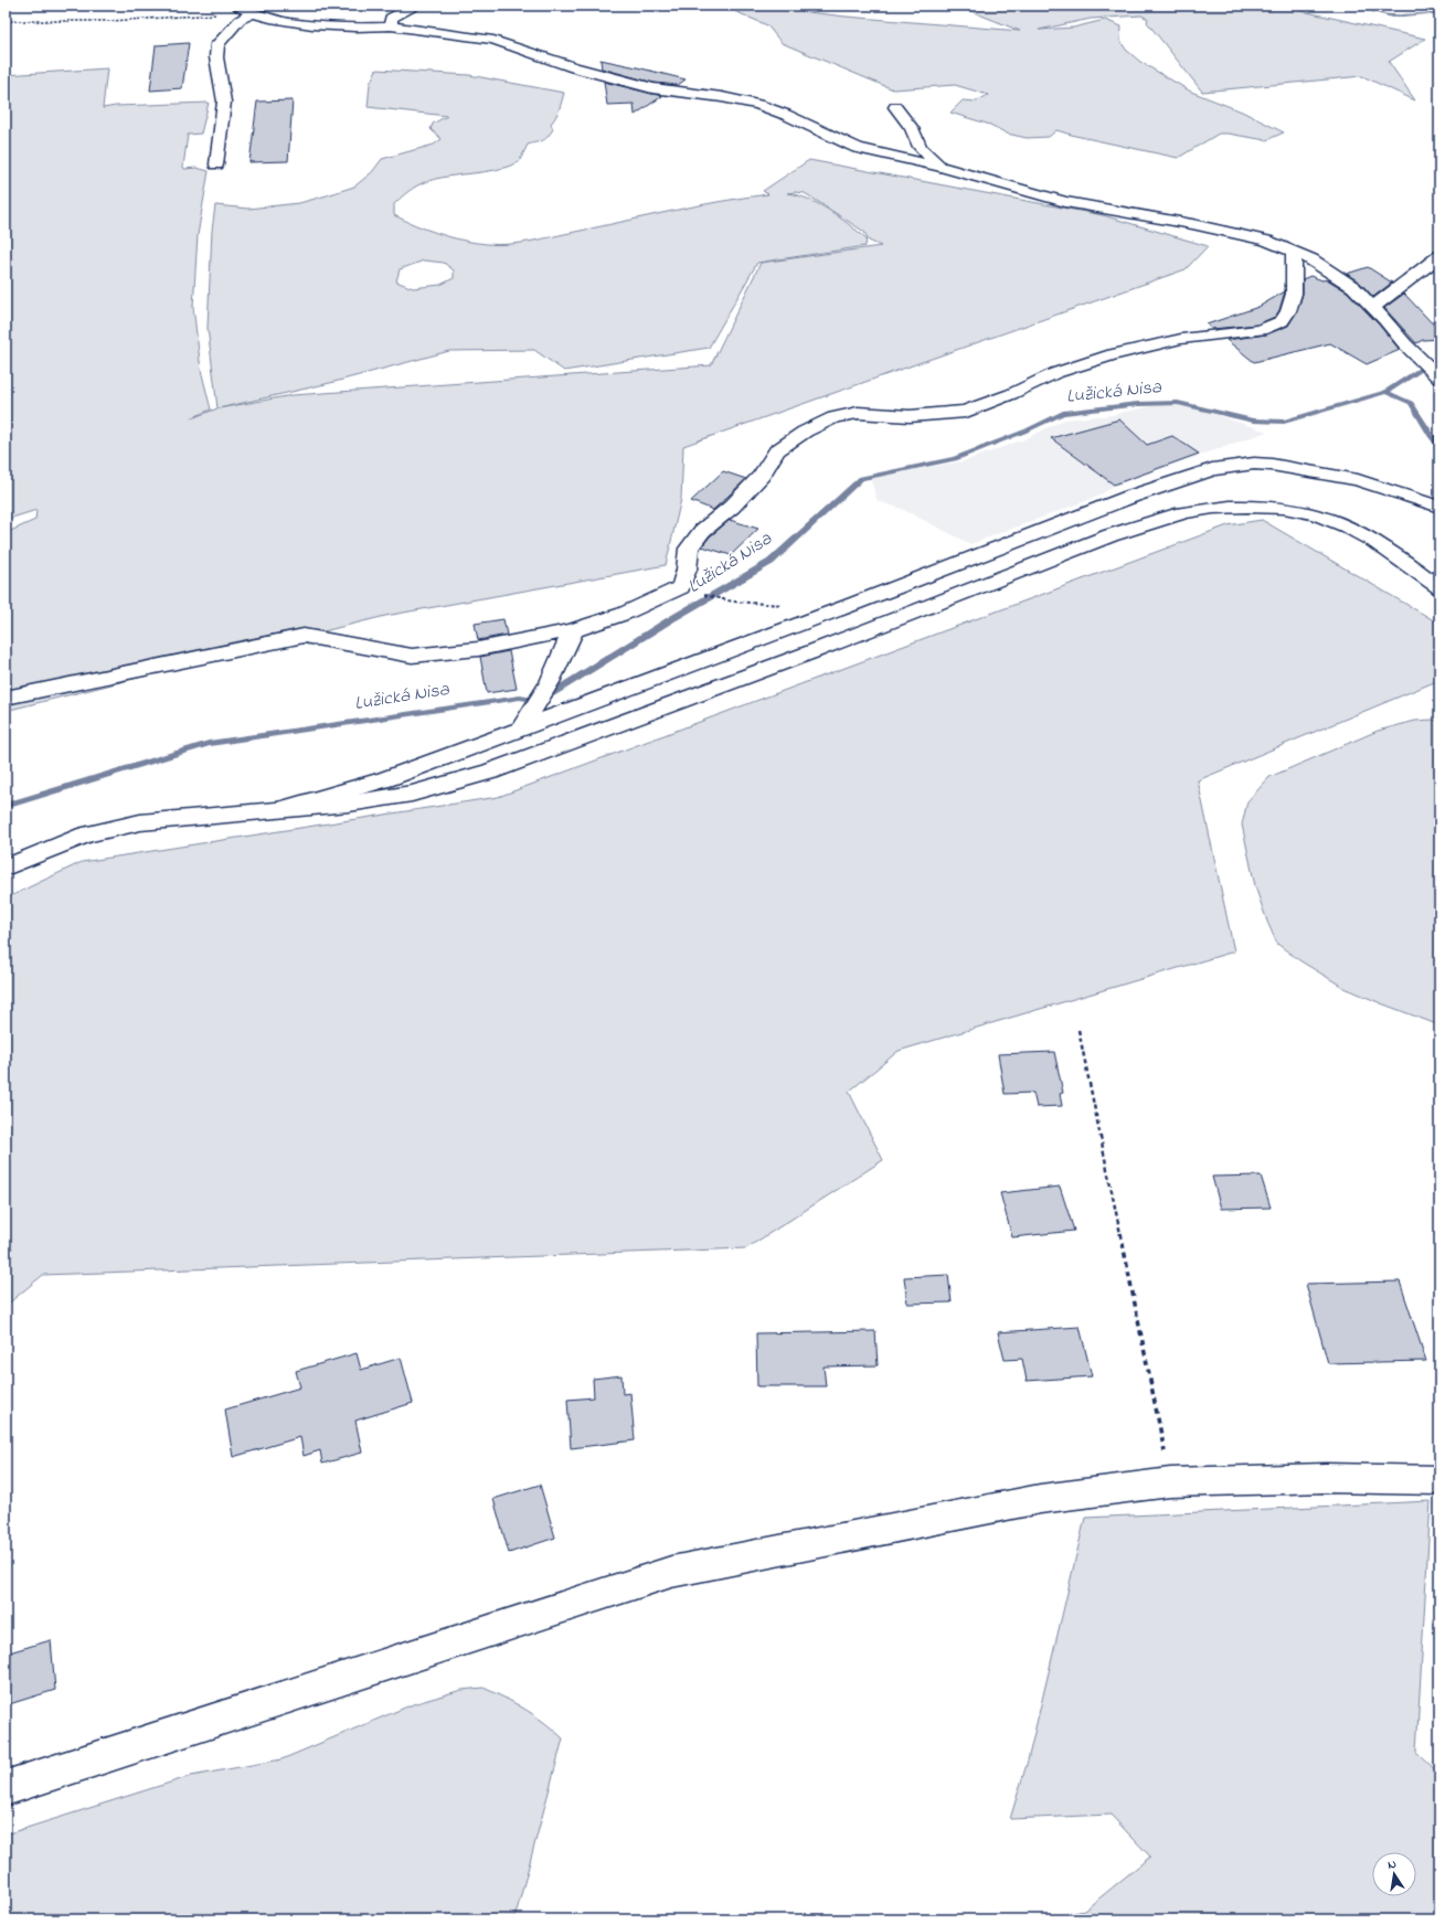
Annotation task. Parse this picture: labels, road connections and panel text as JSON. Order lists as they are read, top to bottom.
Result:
{
  "water": ["Lužická Nisa"],
  "north": "top"
}
